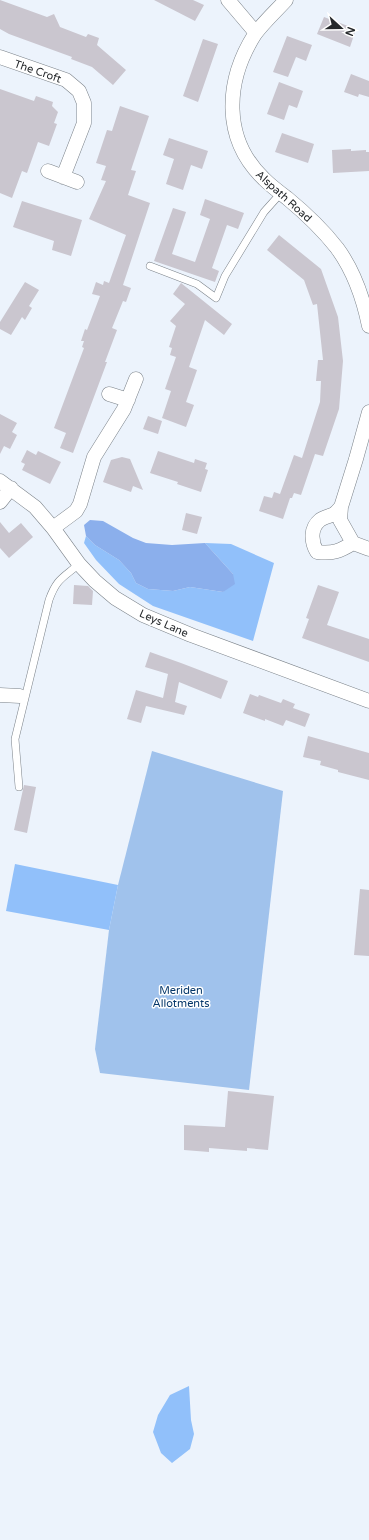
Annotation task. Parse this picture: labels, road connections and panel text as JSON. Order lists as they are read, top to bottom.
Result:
{
  "streets": {
    "street": ["The Croft", "Alspath Road", "Leys Lane"]
  },
  "parks": ["Meriden Allotments"],
  "north": "right"
}
